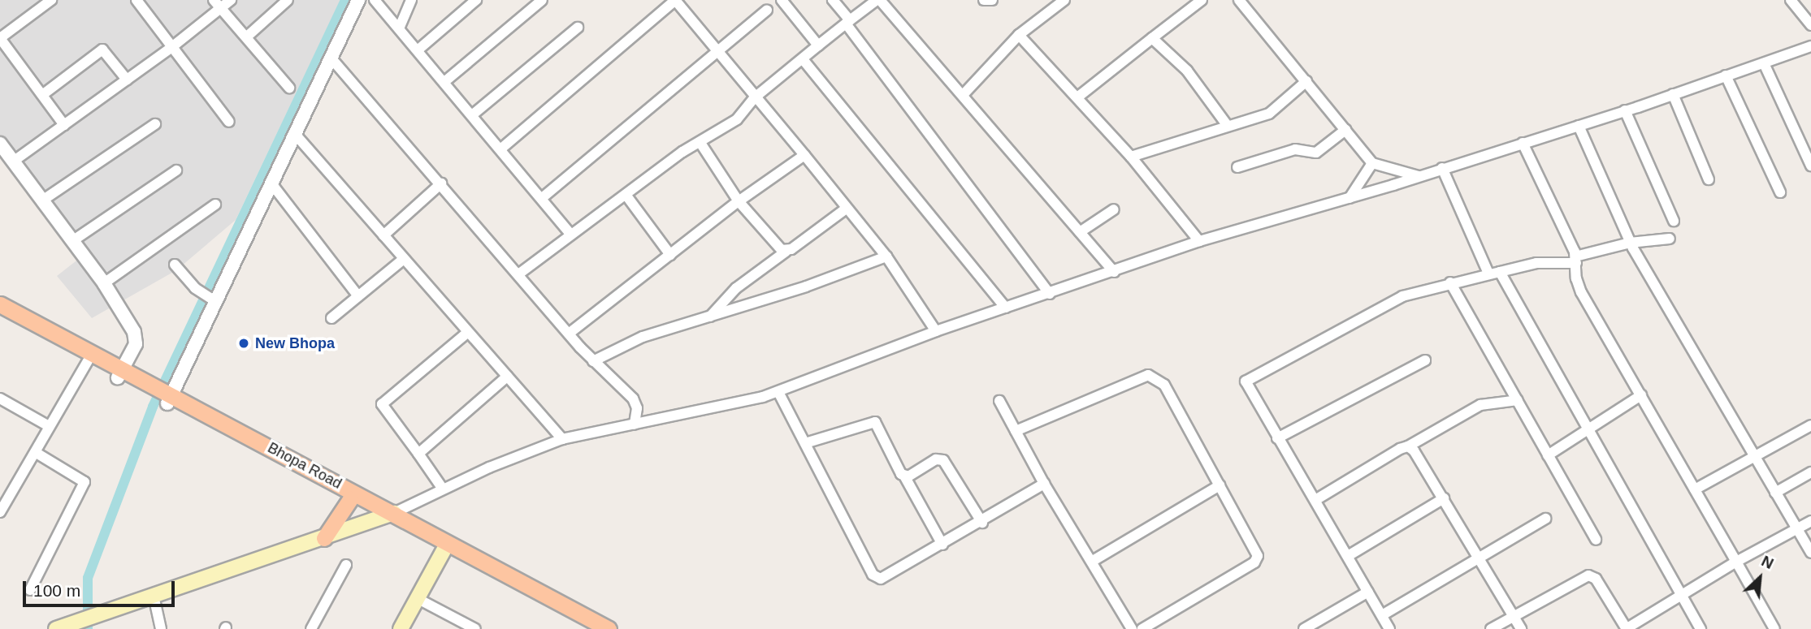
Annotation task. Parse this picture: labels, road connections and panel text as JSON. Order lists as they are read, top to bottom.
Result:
{
  "streets": {
    "main road": ["Bhopa Road"]
  },
  "places": ["New Bhopa"],
  "scale_bar": "100 m",
  "north": "top right"
}
